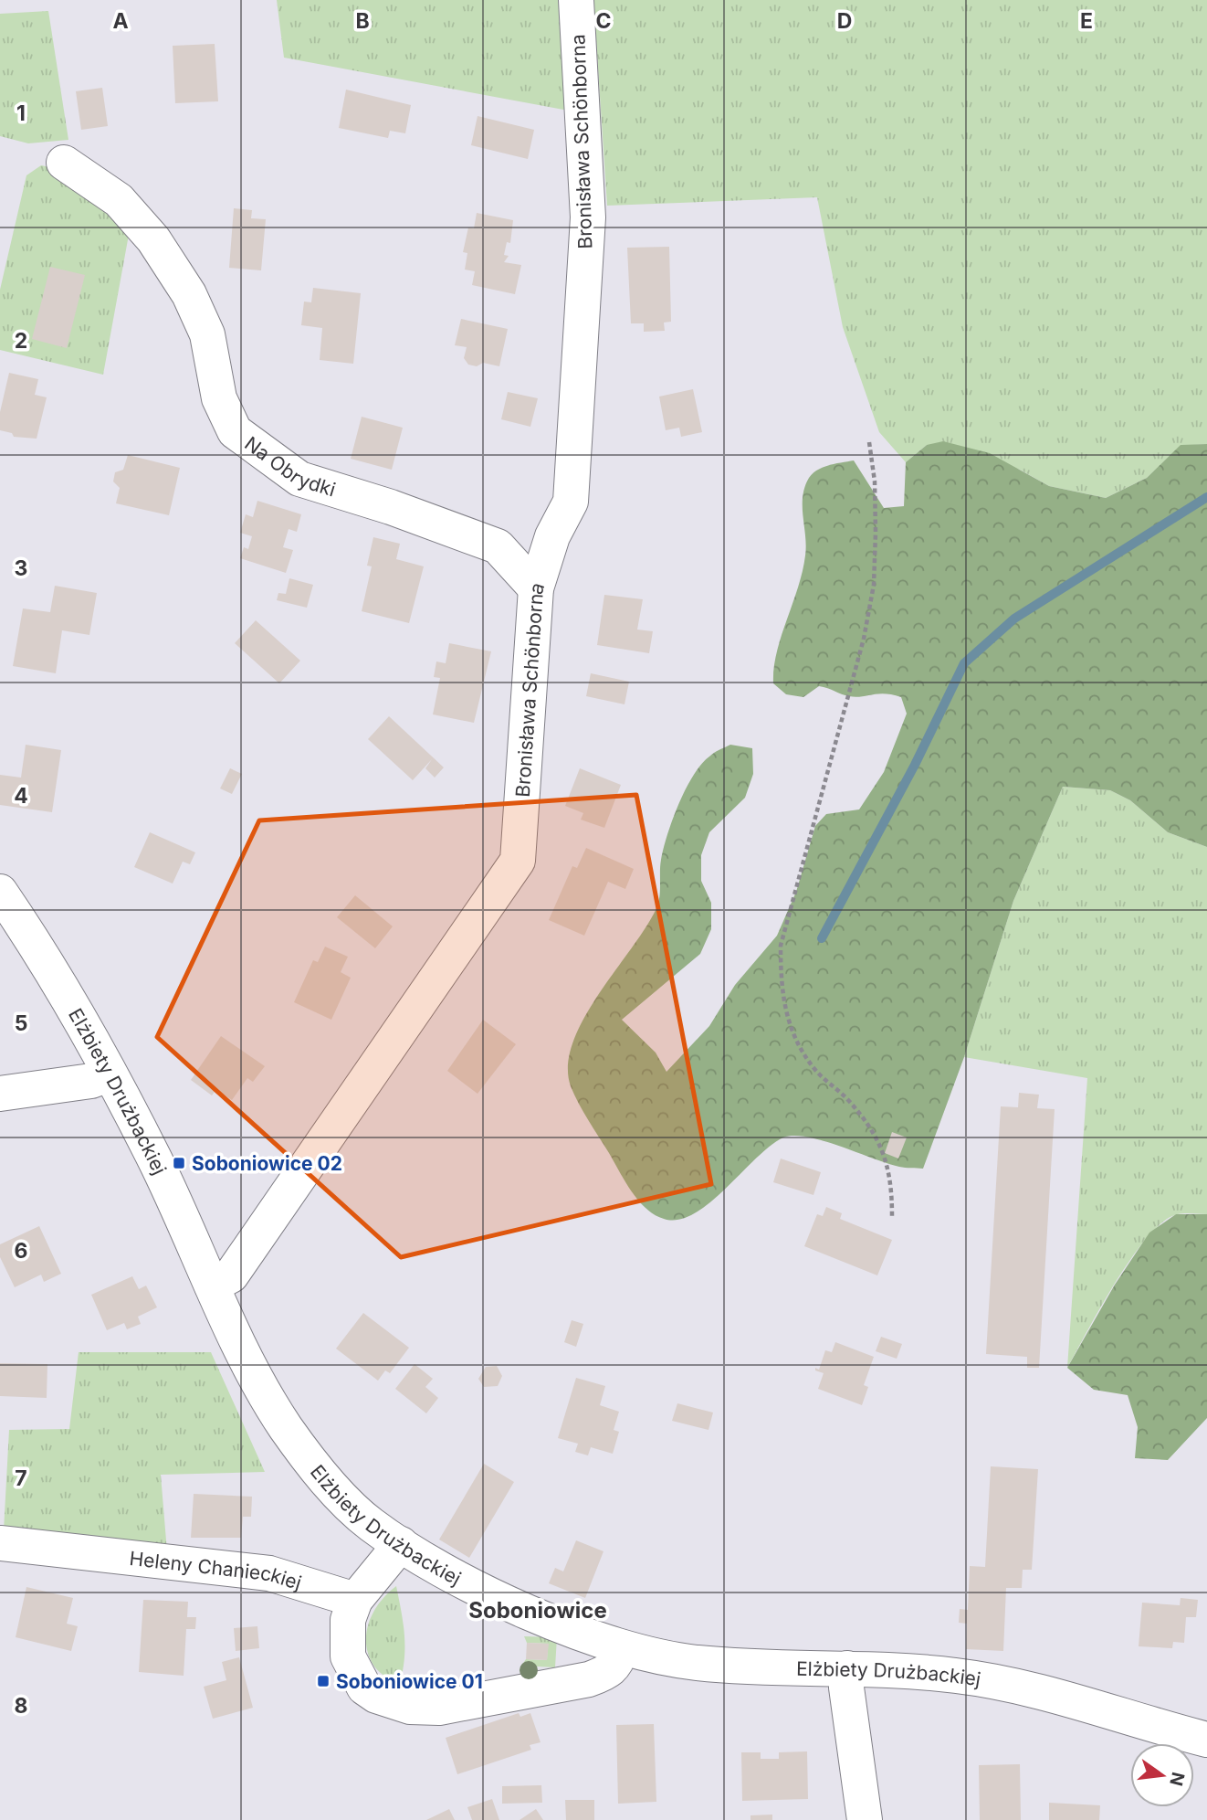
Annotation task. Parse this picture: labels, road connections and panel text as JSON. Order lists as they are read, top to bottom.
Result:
{
  "streets": {
    "street": [
      "Bronisława Schönborna",
      "Na Obrydki",
      "Elżbiety Drużbackiej",
      "Heleny Chanieckiej"
    ]
  },
  "crossings": [
    ["Bronisława Schönborna", "Na Obrydki"],
    ["Bronisława Schönborna", "Elżbiety Drużbackiej"]
  ],
  "districts": ["Soboniowice"],
  "places": {
    "transit": ["Soboniowice 02", "Soboniowice 01"]
  },
  "north": "right",
  "grid": {
    "columns": [
      "A",
      "B",
      "C",
      "D",
      "E"
    ],
    "rows": [
      "1",
      "2",
      "3",
      "4",
      "5",
      "6",
      "7",
      "8"
    ]
  }
}
